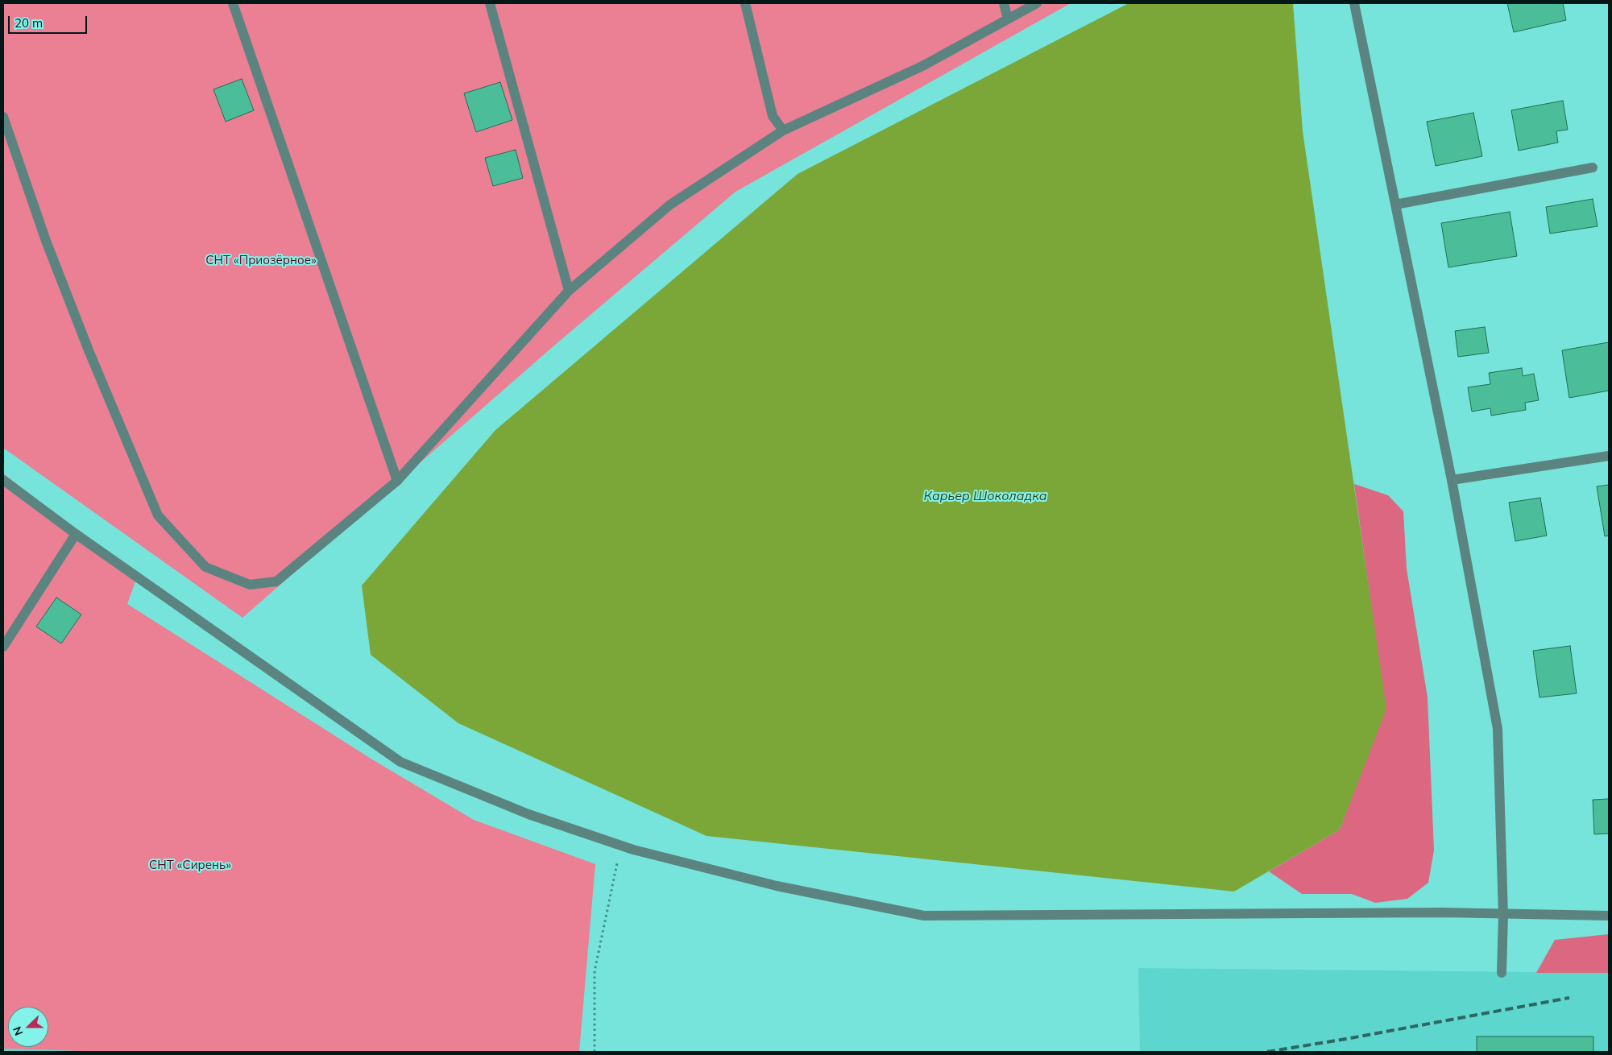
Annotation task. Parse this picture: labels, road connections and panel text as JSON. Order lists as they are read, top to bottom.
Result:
{
  "water": ["Карьер Шоколадка"],
  "parks": ["СНТ «Приозёрное»", "СНТ «Сирень»"],
  "scale_bar": "20 m",
  "north": "left"
}
